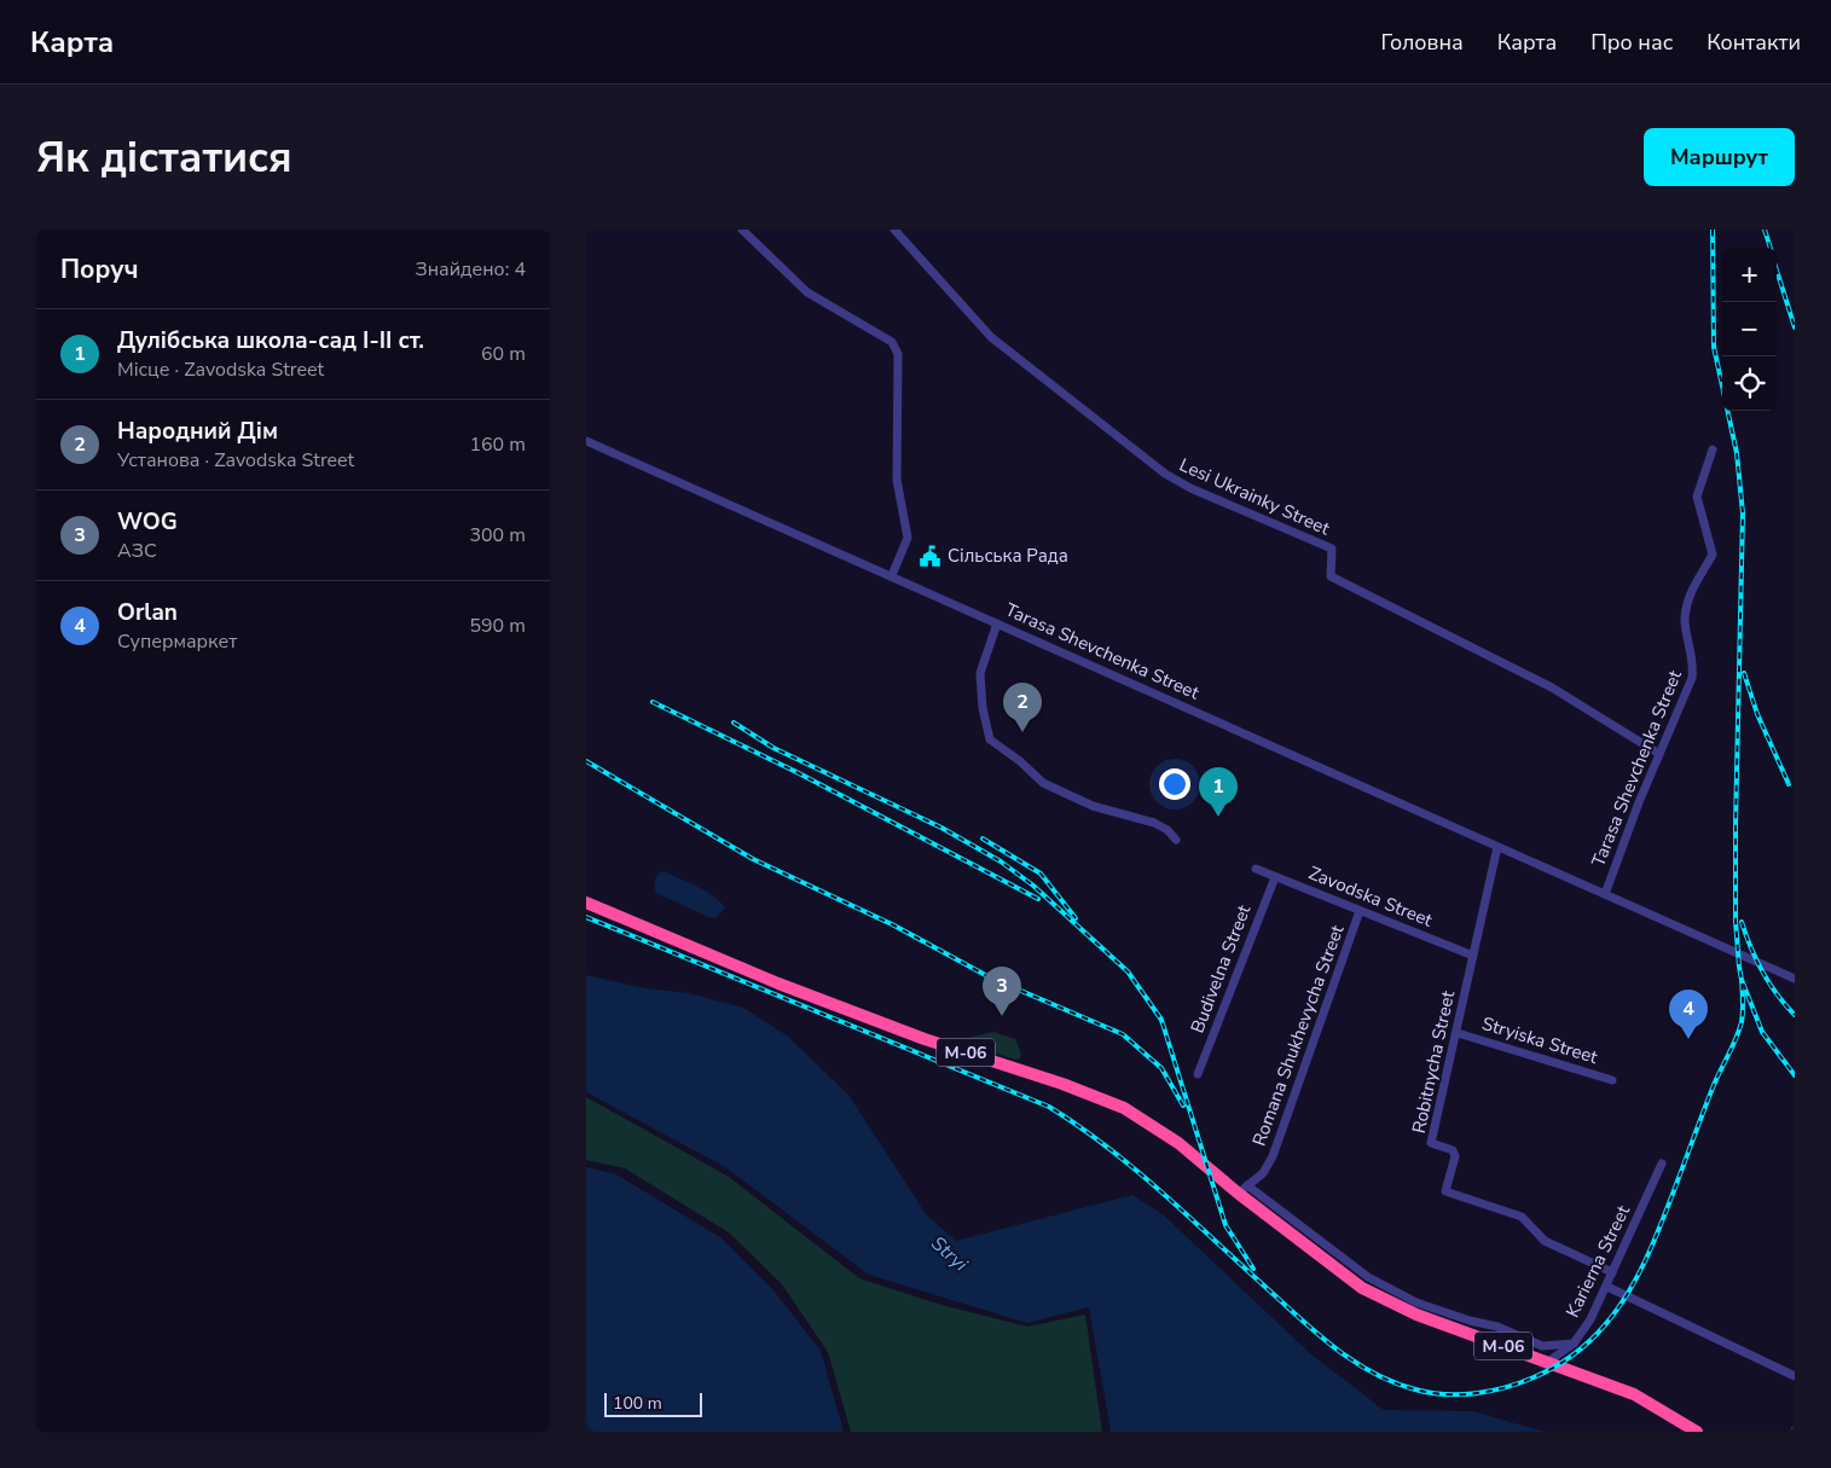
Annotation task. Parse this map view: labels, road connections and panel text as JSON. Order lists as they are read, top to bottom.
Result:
{
  "streets": {
    "highway": ["М-06"],
    "street": [
      "Lesi Ukrainky Street",
      "Tarasa Shevchenka Street",
      "Zavodska Street",
      "Budivelna Street",
      "Romana Shukhevycha Street",
      "Stryiska Street",
      "Robitnycha Street",
      "Karierna Street"
    ]
  },
  "crossings": [
    ["Lesi Ukrainky Street", "Tarasa Shevchenka Street"],
    ["Tarasa Shevchenka Street", "Robitnycha Street"],
    ["Zavodska Street", "Budivelna Street"],
    ["Zavodska Street", "Romana Shukhevycha Street"],
    ["Zavodska Street", "Robitnycha Street"],
    ["Romana Shukhevycha Street", "М-06"],
    ["Stryiska Street", "Robitnycha Street"],
    ["М-06", "Karierna Street"],
    ["Robitnycha Street", "Karierna Street"]
  ],
  "water": ["Stryi"],
  "places": {
    "public building": ["Сільська Рада"]
  },
  "scale_bar": "100 m",
  "page": {
    "header": "Карта",
    "nav": [
      "Головна",
      "Карта",
      "Про нас",
      "Контакти"
    ],
    "buttons": "Маршрут",
    "title": "Як дістатися",
    "heading": ["Поруч", "Знайдено: 4"],
    "map_buttons": ["+", "−"],
    "list": [
      {
        "mark": "1",
        "name": "Дулібська школа-сад I-II ст.",
        "note": "Місце · Zavodska Street",
        "value": "60 m"
      },
      {
        "mark": "2",
        "name": "Народний Дім",
        "note": "Установа · Zavodska Street",
        "value": "160 m"
      },
      {
        "mark": "3",
        "name": "WOG",
        "note": "АЗС",
        "value": "300 m"
      },
      {
        "mark": "4",
        "name": "Orlan",
        "note": "Супермаркет",
        "value": "590 m"
      }
    ],
    "pins": [
      "2",
      "1",
      "3",
      "4"
    ],
    "scale": "100 m"
  }
}
